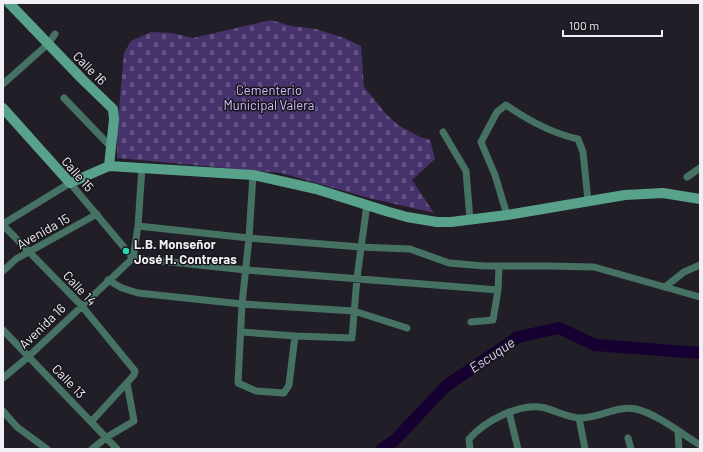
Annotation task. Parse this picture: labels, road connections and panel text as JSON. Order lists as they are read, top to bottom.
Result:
{
  "streets": {
    "main road": ["Calle 16", "Calle 15"],
    "street": [
      "Avenida 15",
      "Calle 14",
      "Avenida 16",
      "Calle 13"
    ]
  },
  "crossings": [
    ["Calle 15", "Avenida 15"],
    ["Calle 15", "Avenida 16"],
    ["Avenida 15", "Calle 14"],
    ["Calle 14", "Avenida 16"],
    ["Avenida 16", "Calle 13"]
  ],
  "water": ["Escuque"],
  "parks": ["Cementerio Municipal Valera"],
  "places": ["L.B. Monseñor José H. Contreras"],
  "scale_bar": "100 m"
}
